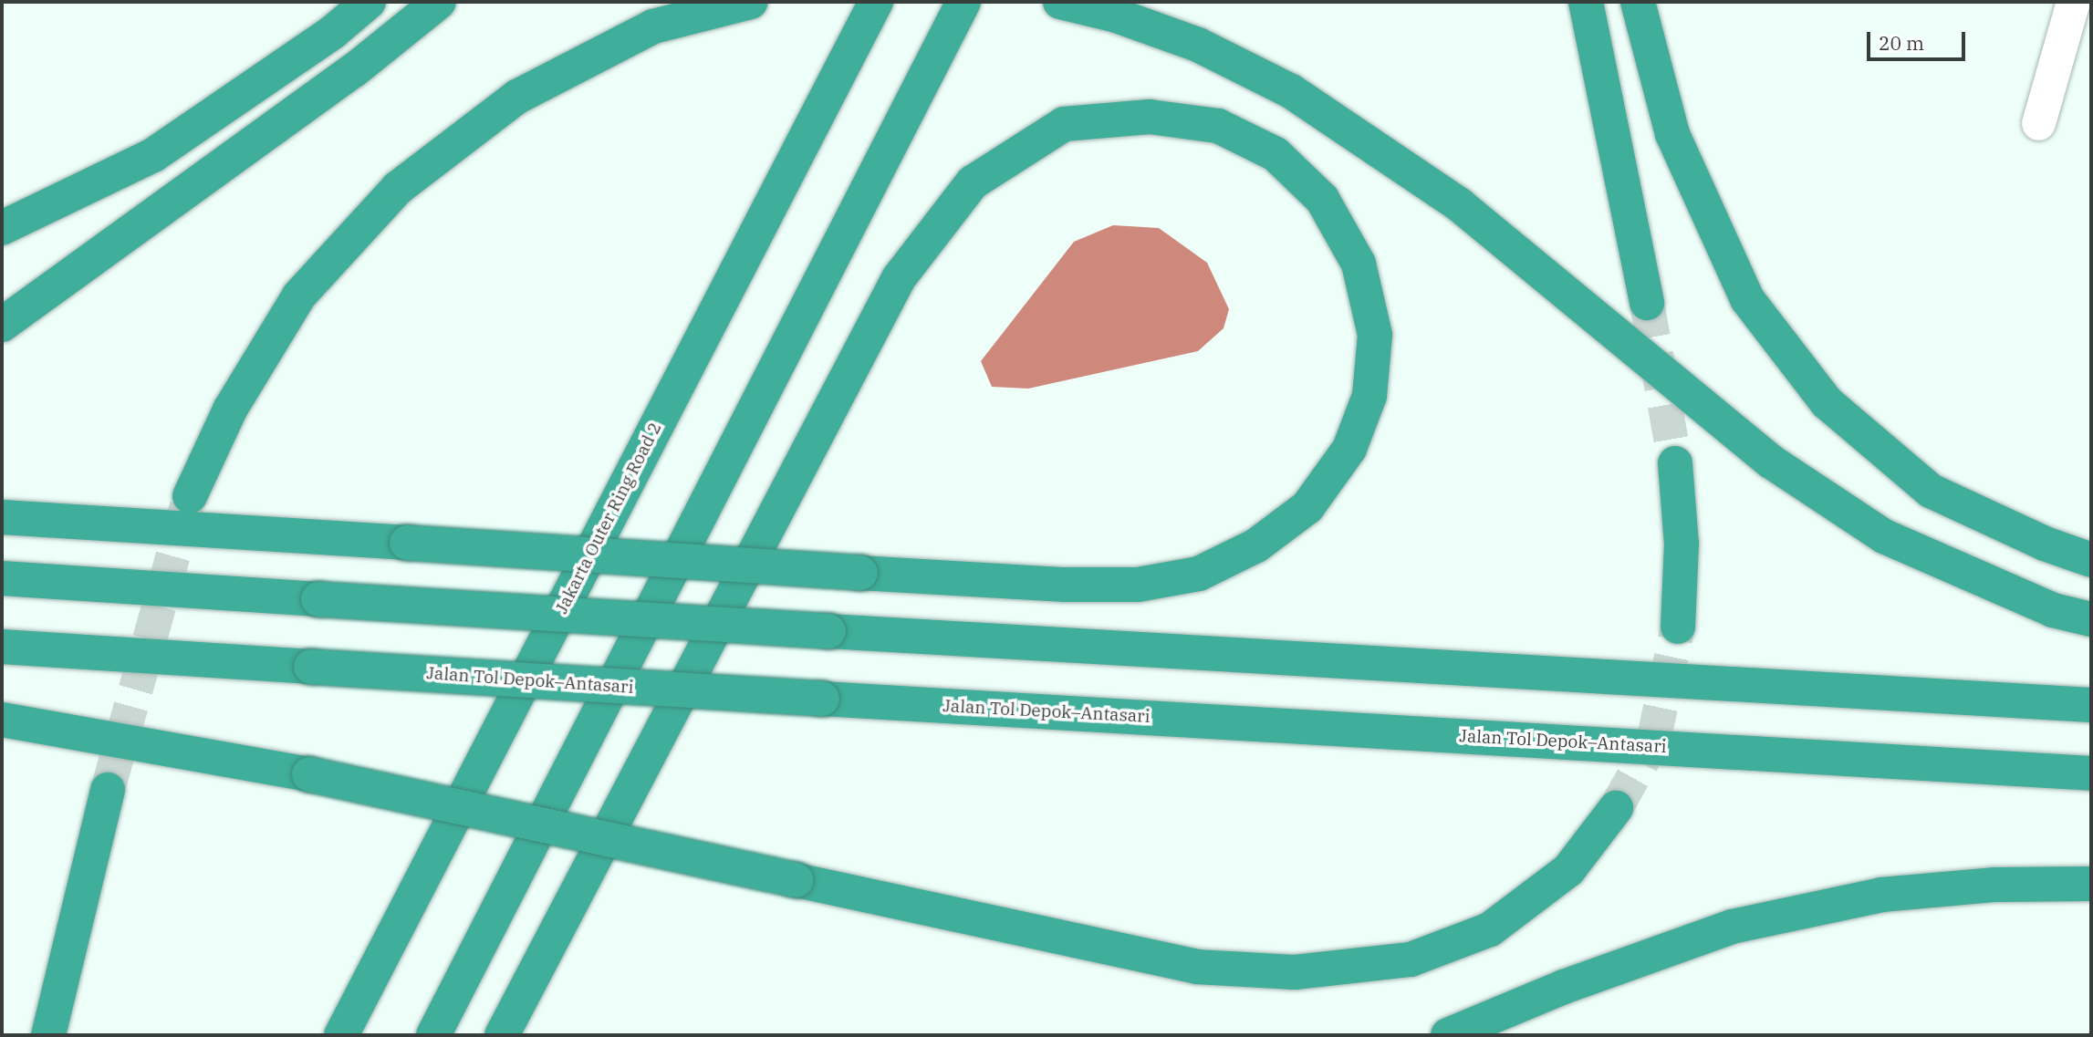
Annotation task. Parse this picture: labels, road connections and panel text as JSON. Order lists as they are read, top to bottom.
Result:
{
  "streets": {
    "highway": ["Jakarta Outer Ring Road 2", "Jalan Tol Depok–Antasari"]
  },
  "scale_bar": "20 m"
}
